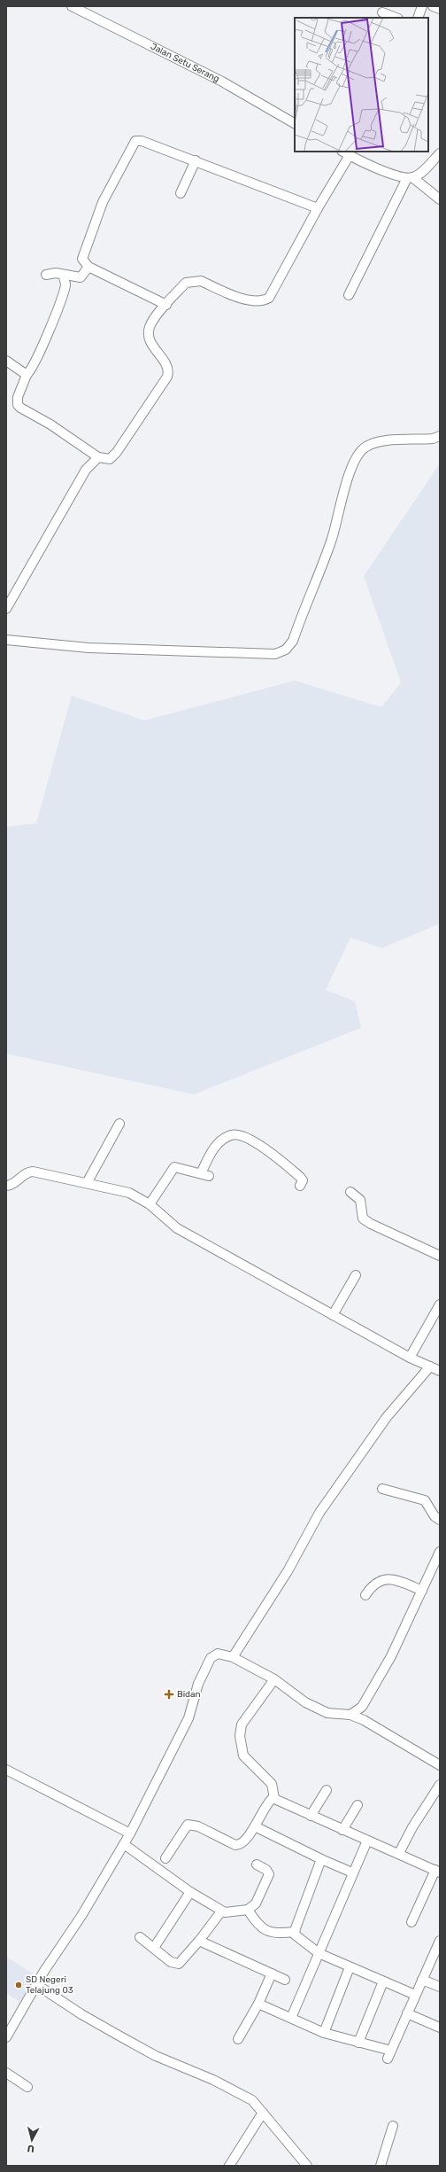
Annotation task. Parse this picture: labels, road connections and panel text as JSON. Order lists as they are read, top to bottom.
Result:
{
  "streets": {
    "street": ["Jalan Setu Serang"]
  },
  "places": {
    "health": ["Bidan"],
    "other": ["SD Negeri Telajung 03"]
  },
  "north": "bottom"
}
